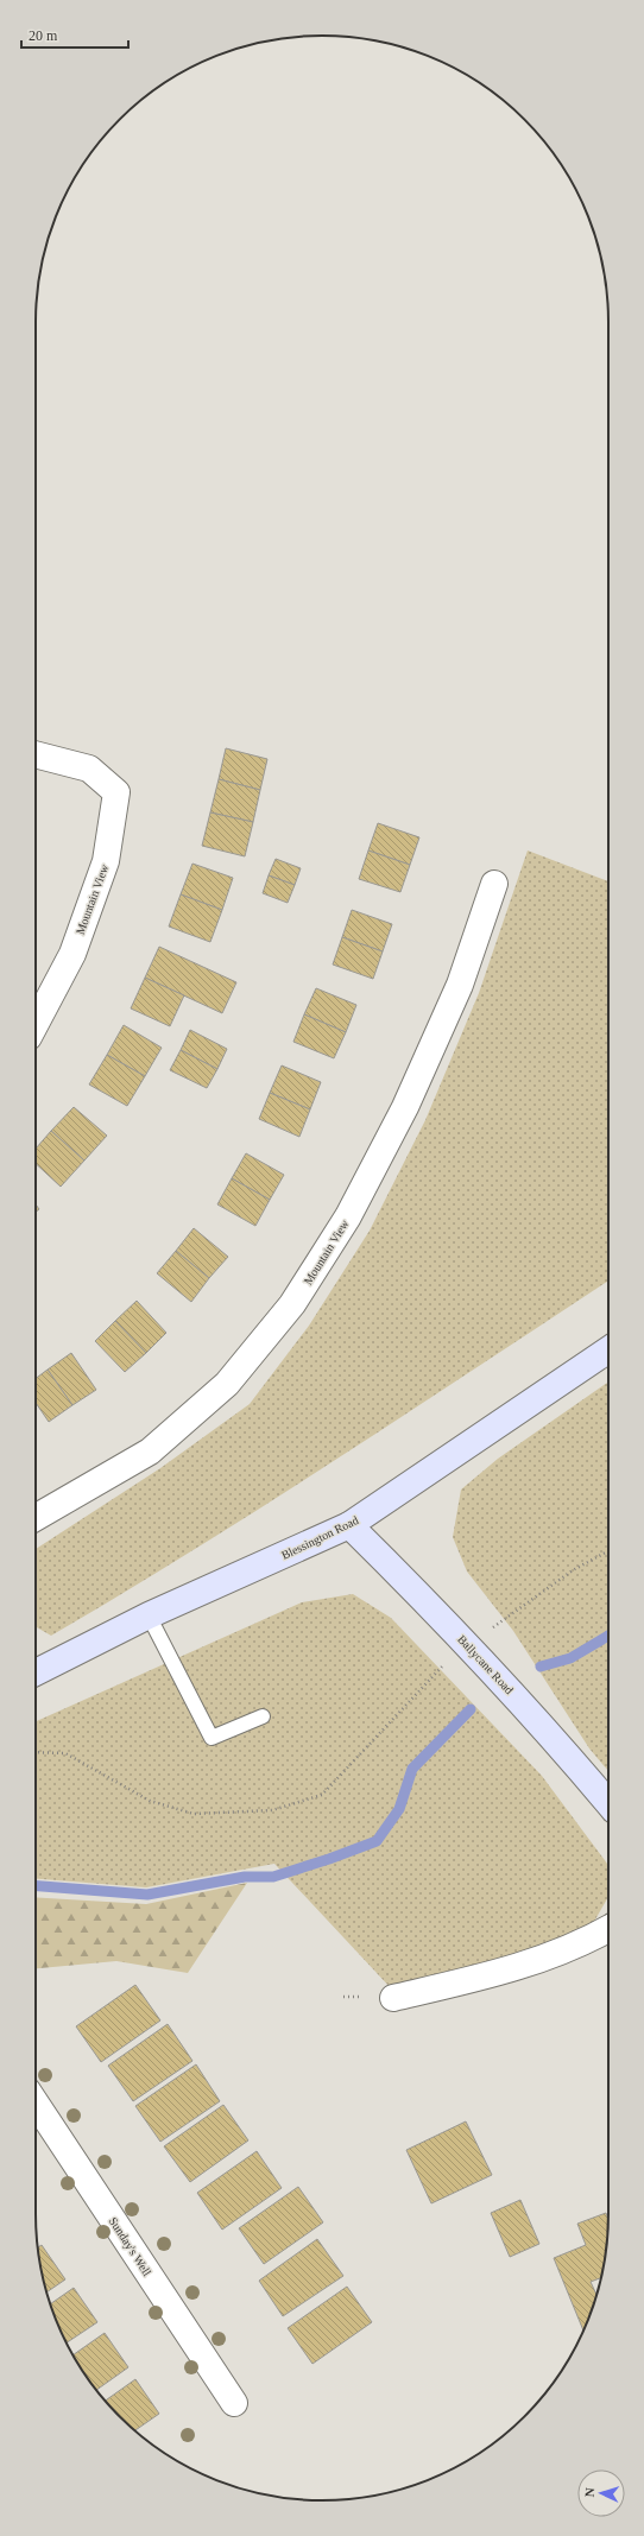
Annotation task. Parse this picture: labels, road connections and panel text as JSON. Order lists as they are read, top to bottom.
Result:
{
  "streets": {
    "main road": ["Blessington Road", "Ballycane Road"],
    "street": ["Mountain View", "Sunday's Well"]
  },
  "crossings": [
    ["Blessington Road", "Ballycane Road"]
  ],
  "scale_bar": "20 m",
  "north": "left"
}
